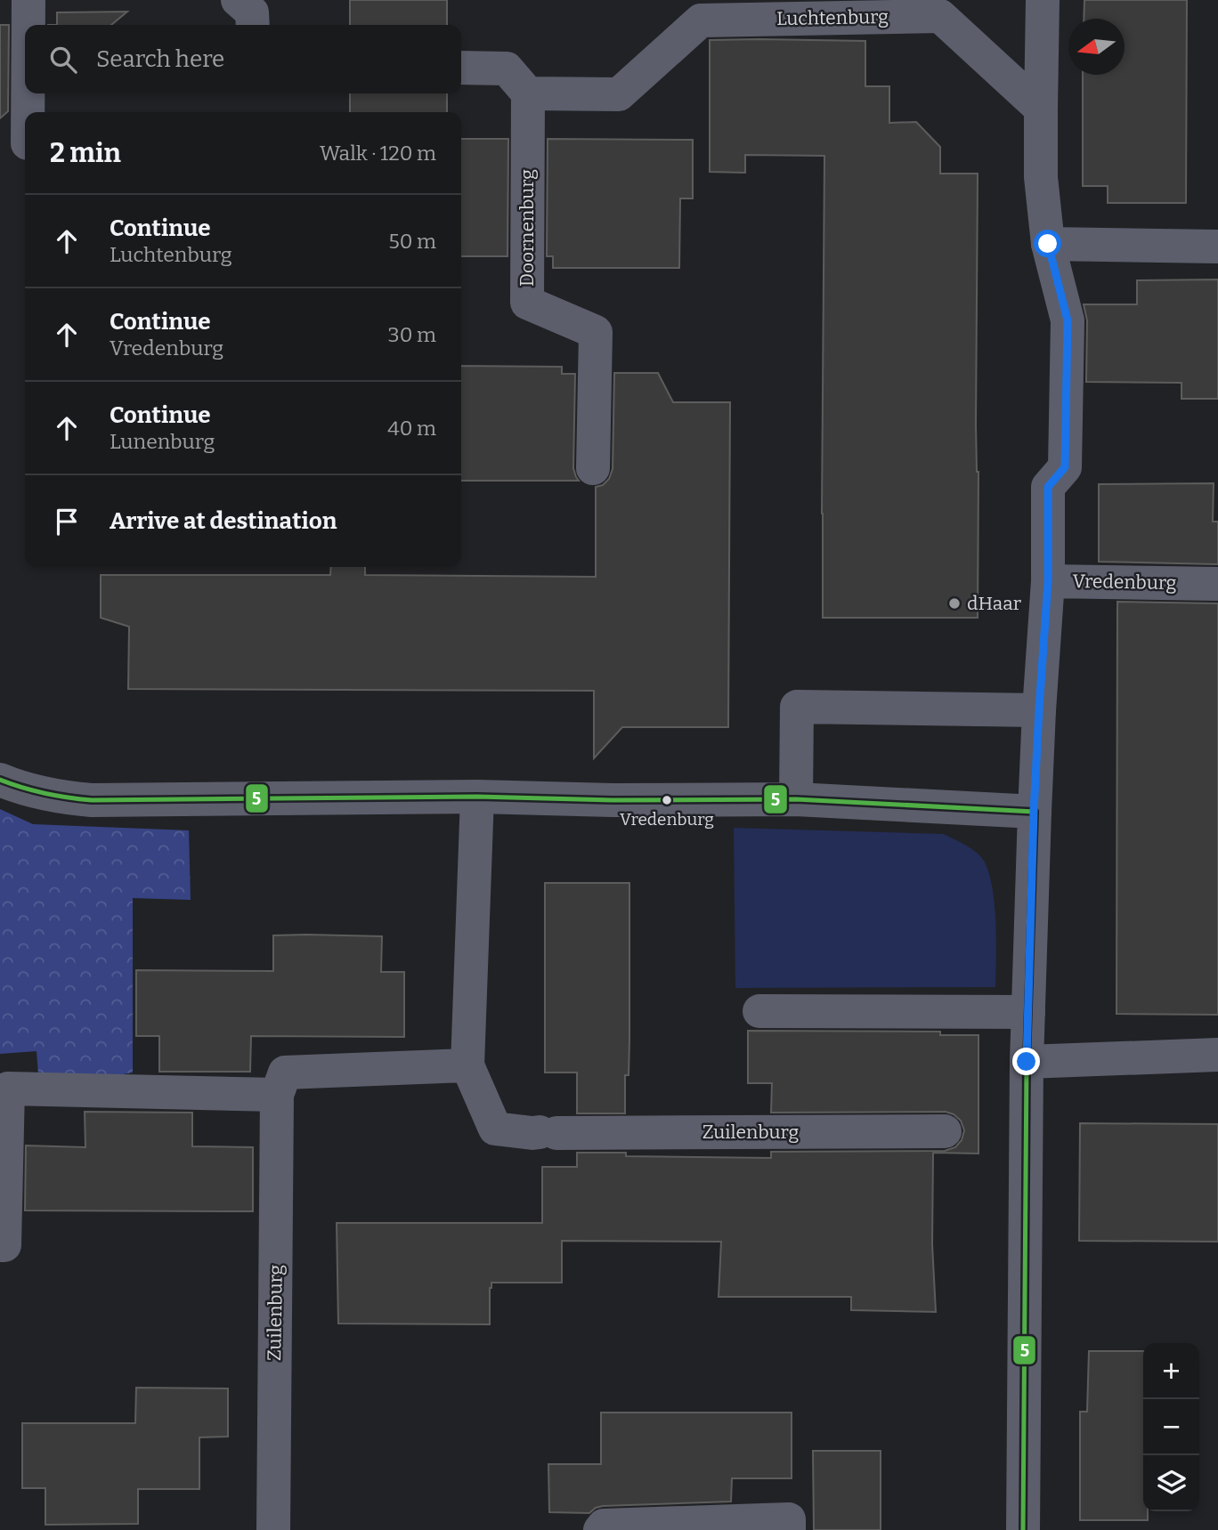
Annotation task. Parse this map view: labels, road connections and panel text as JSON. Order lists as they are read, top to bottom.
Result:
{
  "streets": {
    "street": [
      "Luchtenburg",
      "Doornenburg",
      "Vredenburg",
      "Zuilenburg"
    ]
  },
  "crossings": [
    ["Luchtenburg", "Doornenburg"]
  ],
  "places": ["dHaar", "Vredenburg"],
  "lines": ["transit line 5"],
  "north": "left",
  "page": {
    "search": "Search here",
    "heading": ["2 min", "Walk · 120 m"],
    "list": [
      ["Continue", "Luchtenburg", "50 m"],
      ["Continue", "Vredenburg", "30 m"],
      ["Continue", "Lunenburg", "40 m"],
      "Arrive at destination"
    ],
    "map_buttons": ["+", "−"]
  }
}
